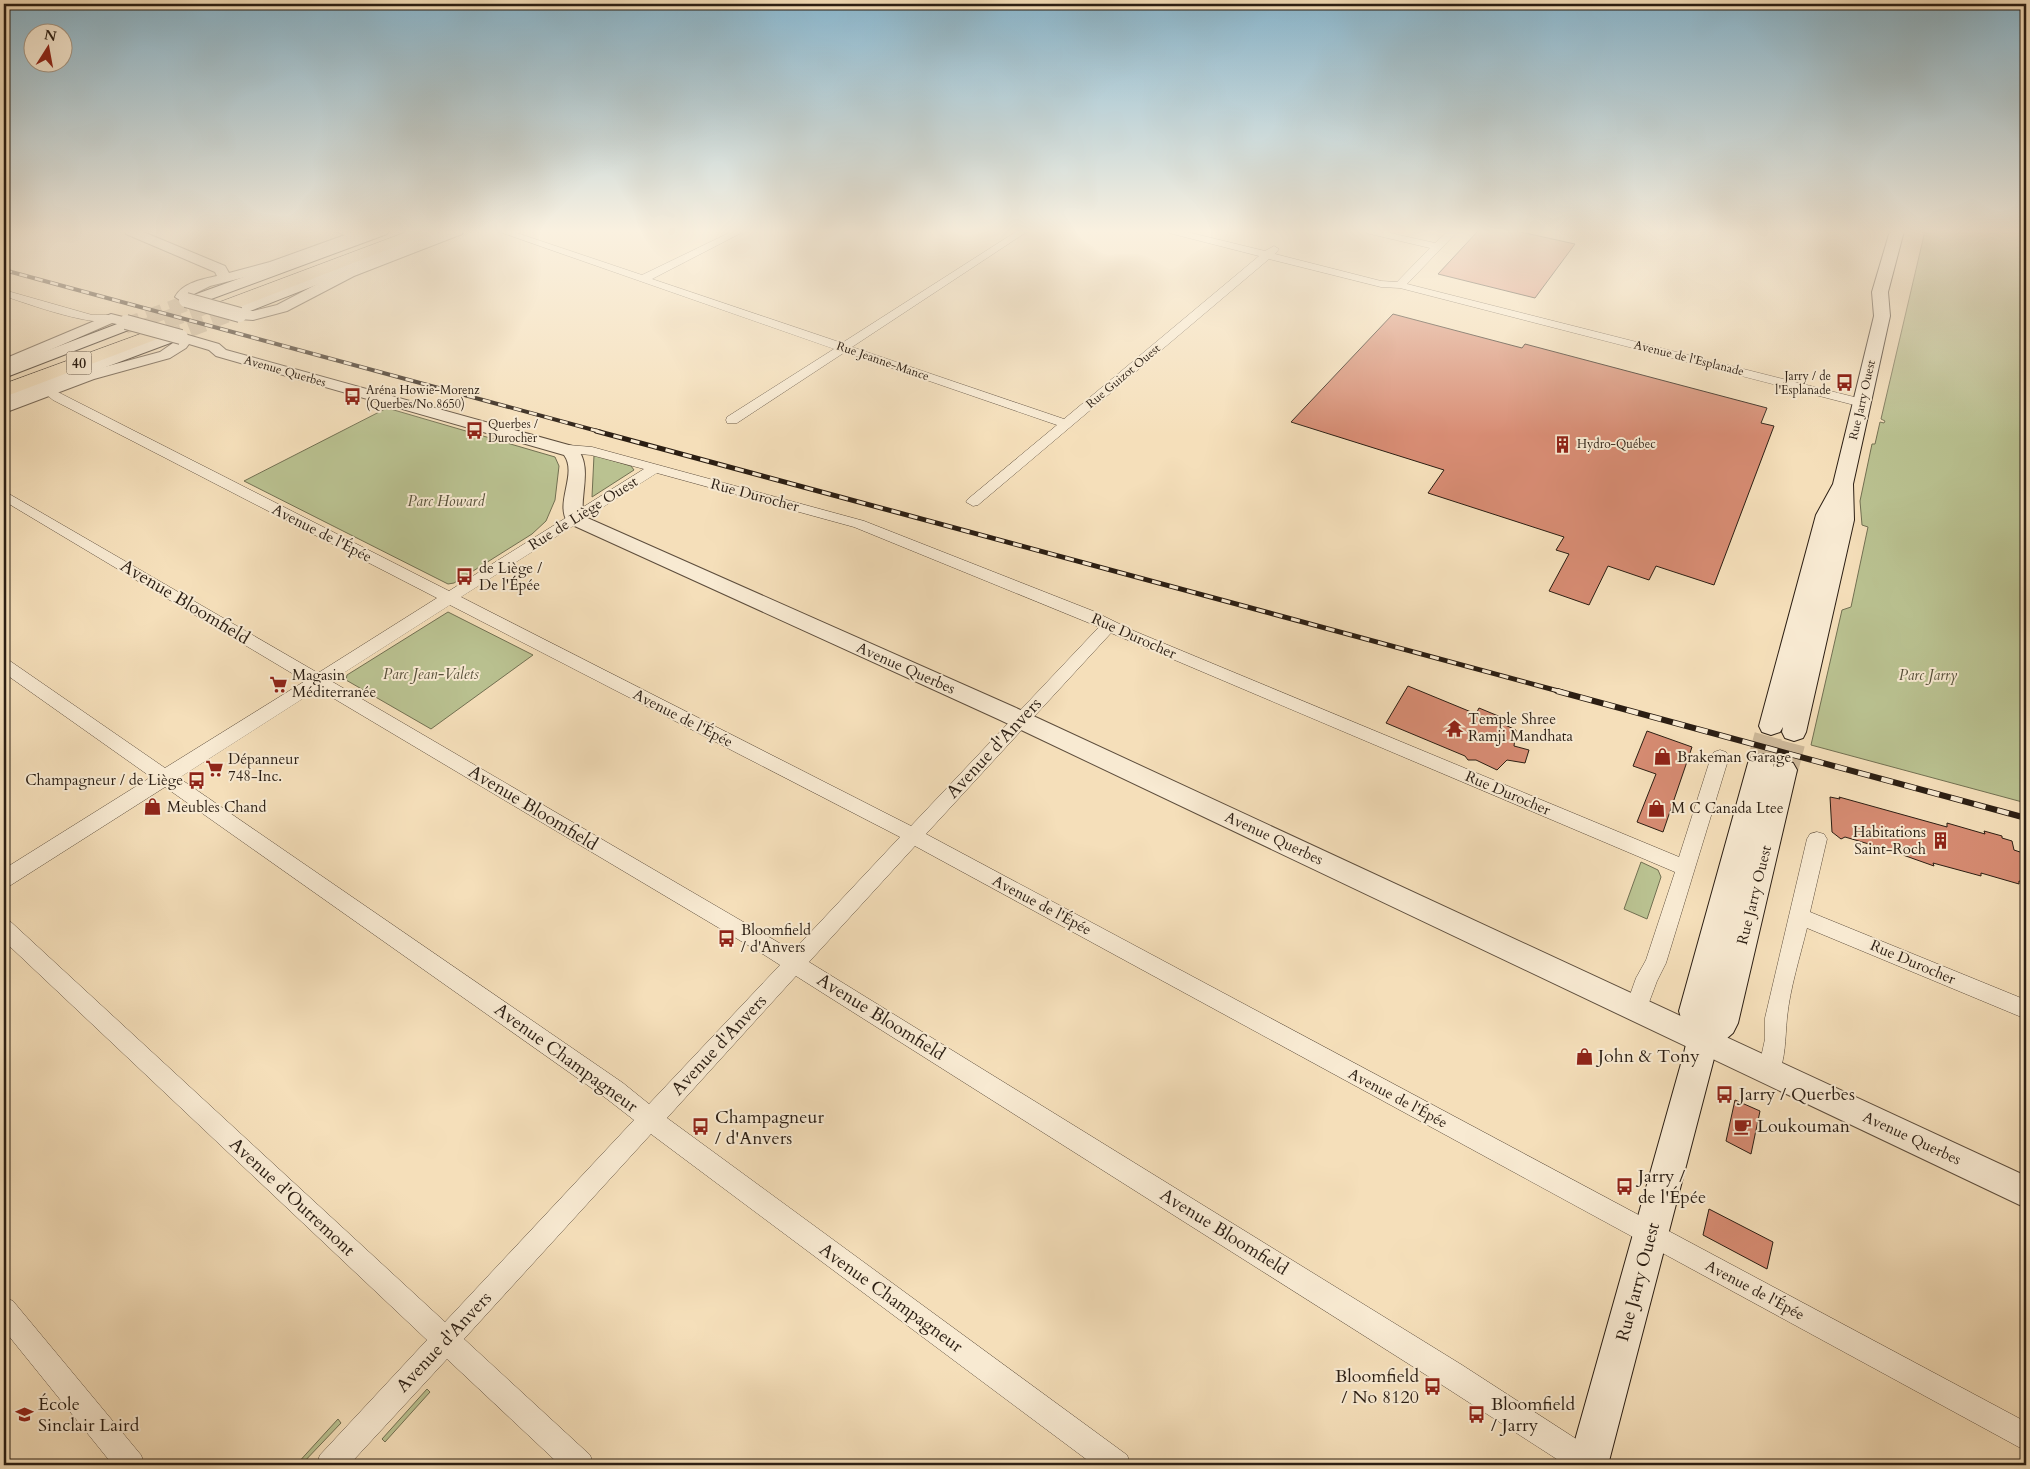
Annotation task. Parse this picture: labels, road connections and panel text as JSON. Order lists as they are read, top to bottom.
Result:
{
  "streets": {
    "highway": ["40"],
    "main road": ["Rue Jarry Ouest"],
    "street": [
      "Avenue de l'Esplanade",
      "Rue Jeanne-Mance",
      "Avenue Querbes",
      "Rue Guizot Ouest",
      "Rue Durocher",
      "Rue de Liège Ouest",
      "Avenue de l'Épée",
      "Avenue Bloomfield",
      "Avenue d'Anvers",
      "Avenue Champagneur",
      "Avenue d'Outremont"
    ]
  },
  "crossings": [
    ["Avenue de l'Esplanade", "Rue Jarry Ouest"],
    ["Rue Jeanne-Mance", "Rue Guizot Ouest"],
    ["40", "Avenue Querbes"],
    ["Avenue Querbes", "Rue Jarry Ouest"],
    ["Avenue Querbes", "Rue Durocher"],
    ["Avenue Querbes", "Rue de Liège Ouest"],
    ["Avenue Querbes", "Avenue d'Anvers"],
    ["Rue Jarry Ouest", "Avenue de l'Épée"],
    ["Rue Jarry Ouest", "Avenue Bloomfield"],
    ["Rue Durocher", "Rue de Liège Ouest"],
    ["Rue Durocher", "Avenue d'Anvers"],
    ["Rue de Liège Ouest", "Avenue de l'Épée"],
    ["Rue de Liège Ouest", "Avenue Bloomfield"],
    ["Rue de Liège Ouest", "Avenue Champagneur"],
    ["Avenue de l'Épée", "Avenue d'Anvers"],
    ["Avenue Bloomfield", "Avenue d'Anvers"],
    ["Avenue d'Anvers", "Avenue Champagneur"],
    ["Avenue d'Anvers", "Avenue d'Outremont"]
  ],
  "parks": ["Parc Howard", "Parc Jean-Valets", "Parc Jarry"],
  "places": {
    "bus stop": [
      "Jarry / de l'Esplanade",
      "Aréna Howie-Morenz (Querbes/No 8650)",
      "Querbes / Durocher",
      "de Liège / De l'Épée",
      "Champagneur / de Liège",
      "Bloomfield / d'Anvers",
      "Jarry / Querbes",
      "Champagneur / d'Anvers",
      "Jarry / de l'Épée",
      "Bloomfield / No 8120",
      "Bloomfield / Jarry"
    ],
    "building": ["Hydro-Québec", "Habitations Saint-Roch"],
    "supermarket": ["Magasin Méditerranée", "Dépanneur 748-Inc."],
    "temple": ["Temple Shree Ramji Mandhata"],
    "shop": [
      "Brakeman Garage",
      "Meubles Chand",
      "M C Canada Ltee",
      "John & Tony"
    ],
    "cafe": ["Loukouman"],
    "school or university": ["École Sinclair Laird"]
  },
  "north": "top"
}
